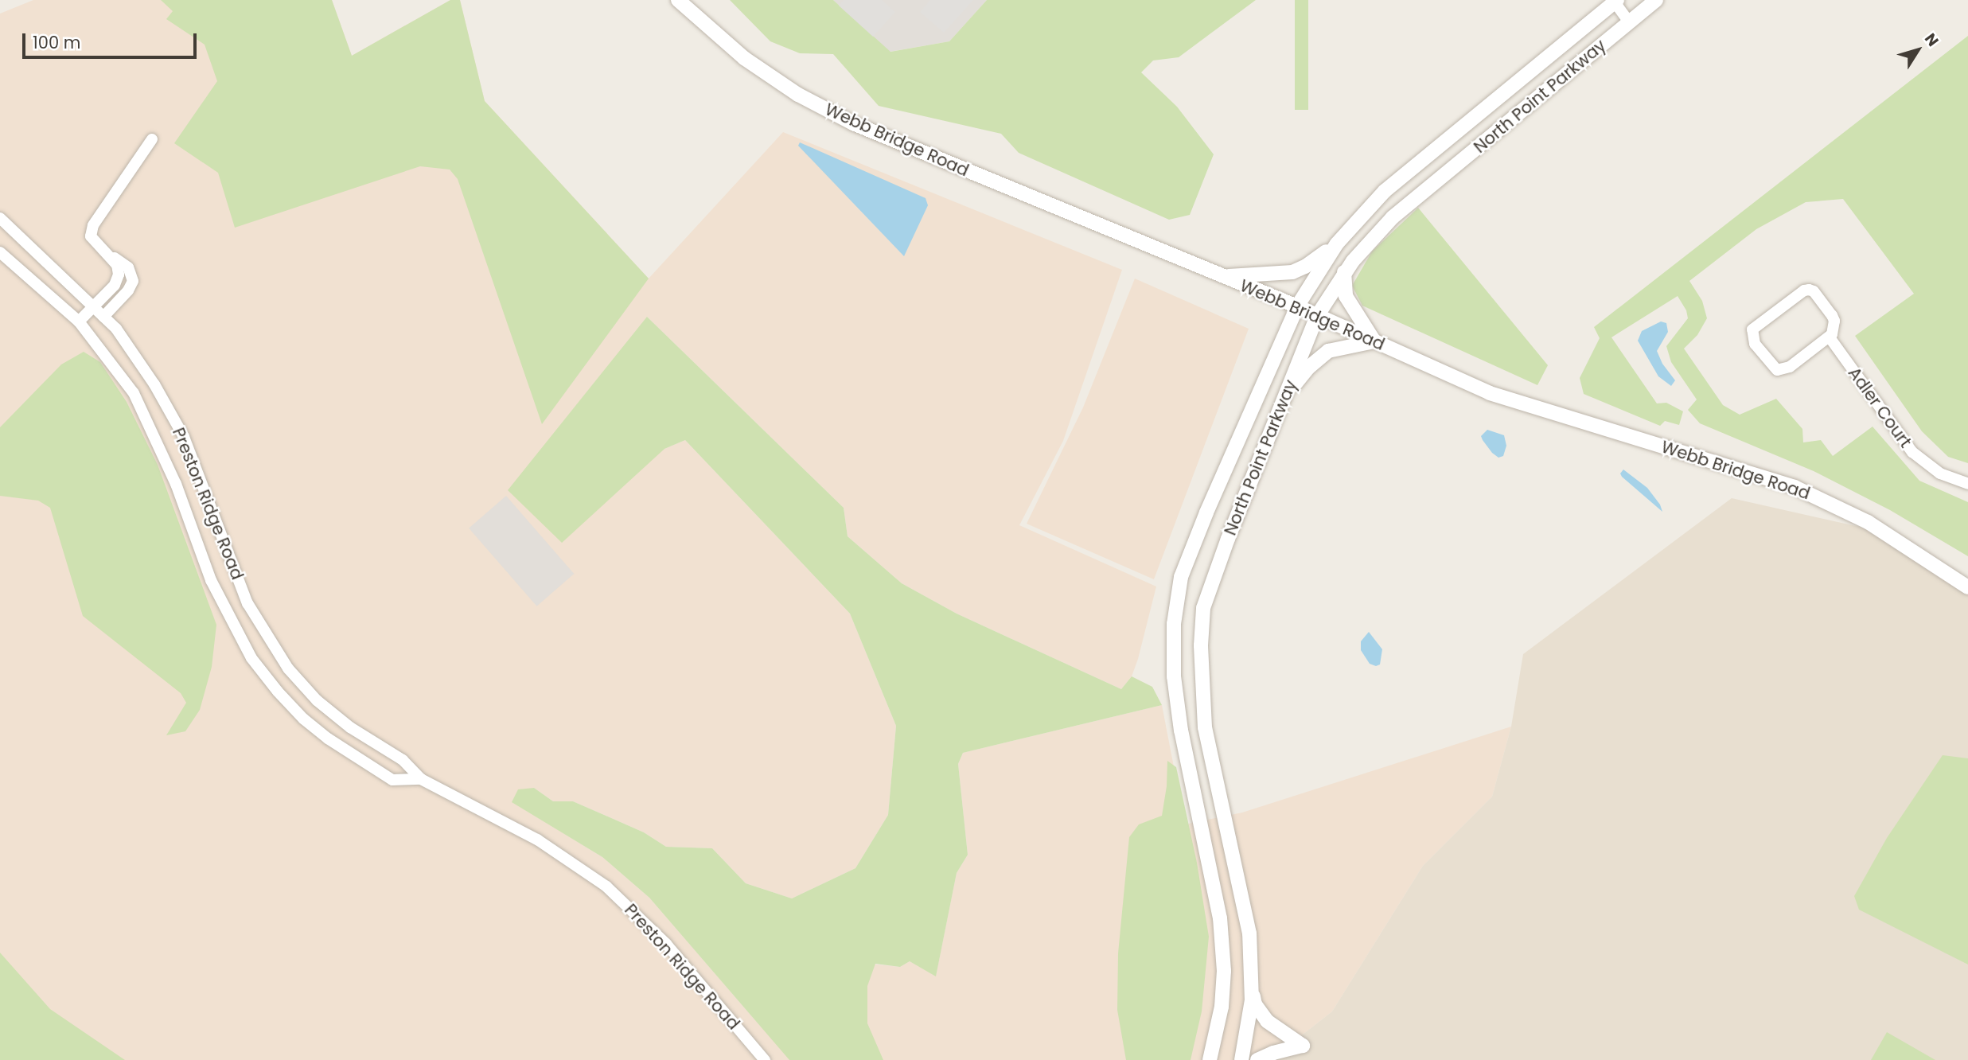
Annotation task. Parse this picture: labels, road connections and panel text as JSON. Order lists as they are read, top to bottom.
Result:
{
  "streets": {
    "street": [
      "North Point Parkway",
      "Webb Bridge Road",
      "Adler Court",
      "Preston Ridge Road"
    ]
  },
  "crossings": [
    ["North Point Parkway", "Webb Bridge Road"]
  ],
  "scale_bar": "100 m",
  "north": "top right"
}
